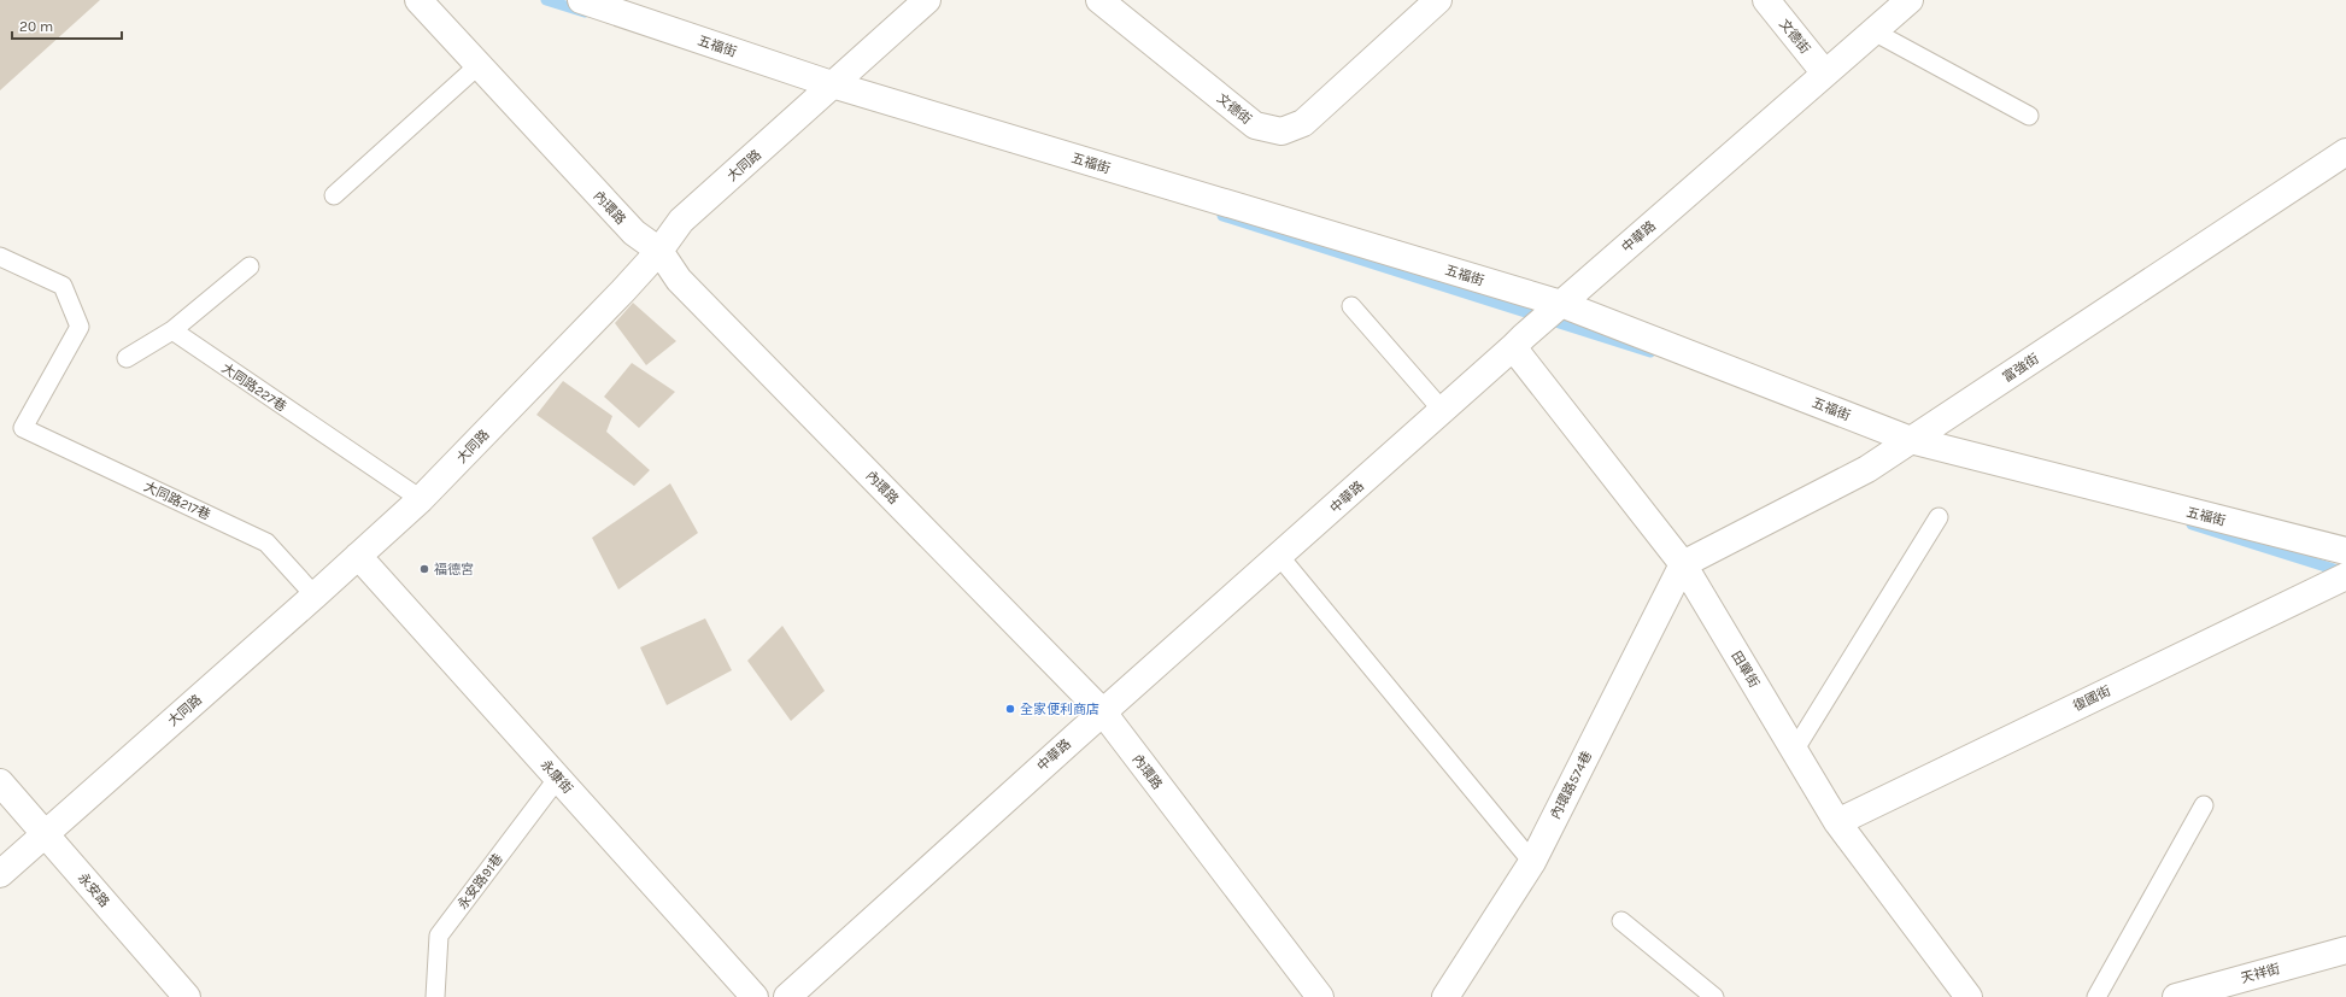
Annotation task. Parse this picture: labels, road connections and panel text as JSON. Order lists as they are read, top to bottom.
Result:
{
  "streets": {
    "street": [
      "文德街",
      "五福街",
      "大同路",
      "內環路",
      "中華路",
      "富強街",
      "田單街",
      "復國街",
      "永康街",
      "內環路574巷",
      "永安路",
      "天祥街"
    ],
    "lane": ["大同路227巷", "大同路217巷", "永安路91巷"]
  },
  "crossings": [
    ["文德街", "中華路"],
    ["五福街", "大同路"],
    ["五福街", "中華路"],
    ["五福街", "富強街"],
    ["大同路", "內環路"],
    ["大同路", "大同路227巷"],
    ["大同路", "大同路217巷"],
    ["大同路", "永康街"],
    ["大同路", "永安路"],
    ["內環路", "中華路"],
    ["中華路", "田單街"],
    ["富強街", "田單街"],
    ["富強街", "內環路574巷"],
    ["田單街", "復國街"],
    ["田單街", "內環路574巷"],
    ["永康街", "永安路91巷"]
  ],
  "places": ["福德宮", "全家便利商店"],
  "scale_bar": "20 m"
}
